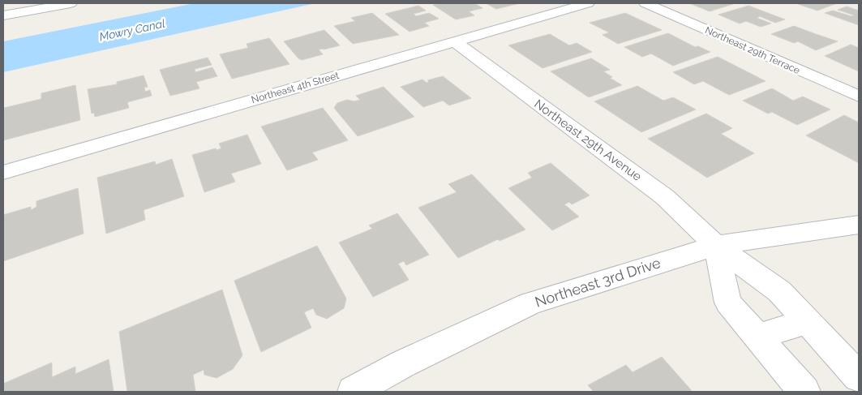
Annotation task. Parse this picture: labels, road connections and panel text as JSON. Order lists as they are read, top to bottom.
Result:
{
  "streets": {
    "street": [
      "Northeast 29th Terrace",
      "Northeast 4th Street",
      "Northeast 29th Avenue",
      "Northeast 3rd Drive"
    ]
  },
  "crossings": [
    ["Northeast 4th Street", "Northeast 29th Avenue"],
    ["Northeast 29th Avenue", "Northeast 3rd Drive"]
  ],
  "water": ["Mowry Canal"]
}
